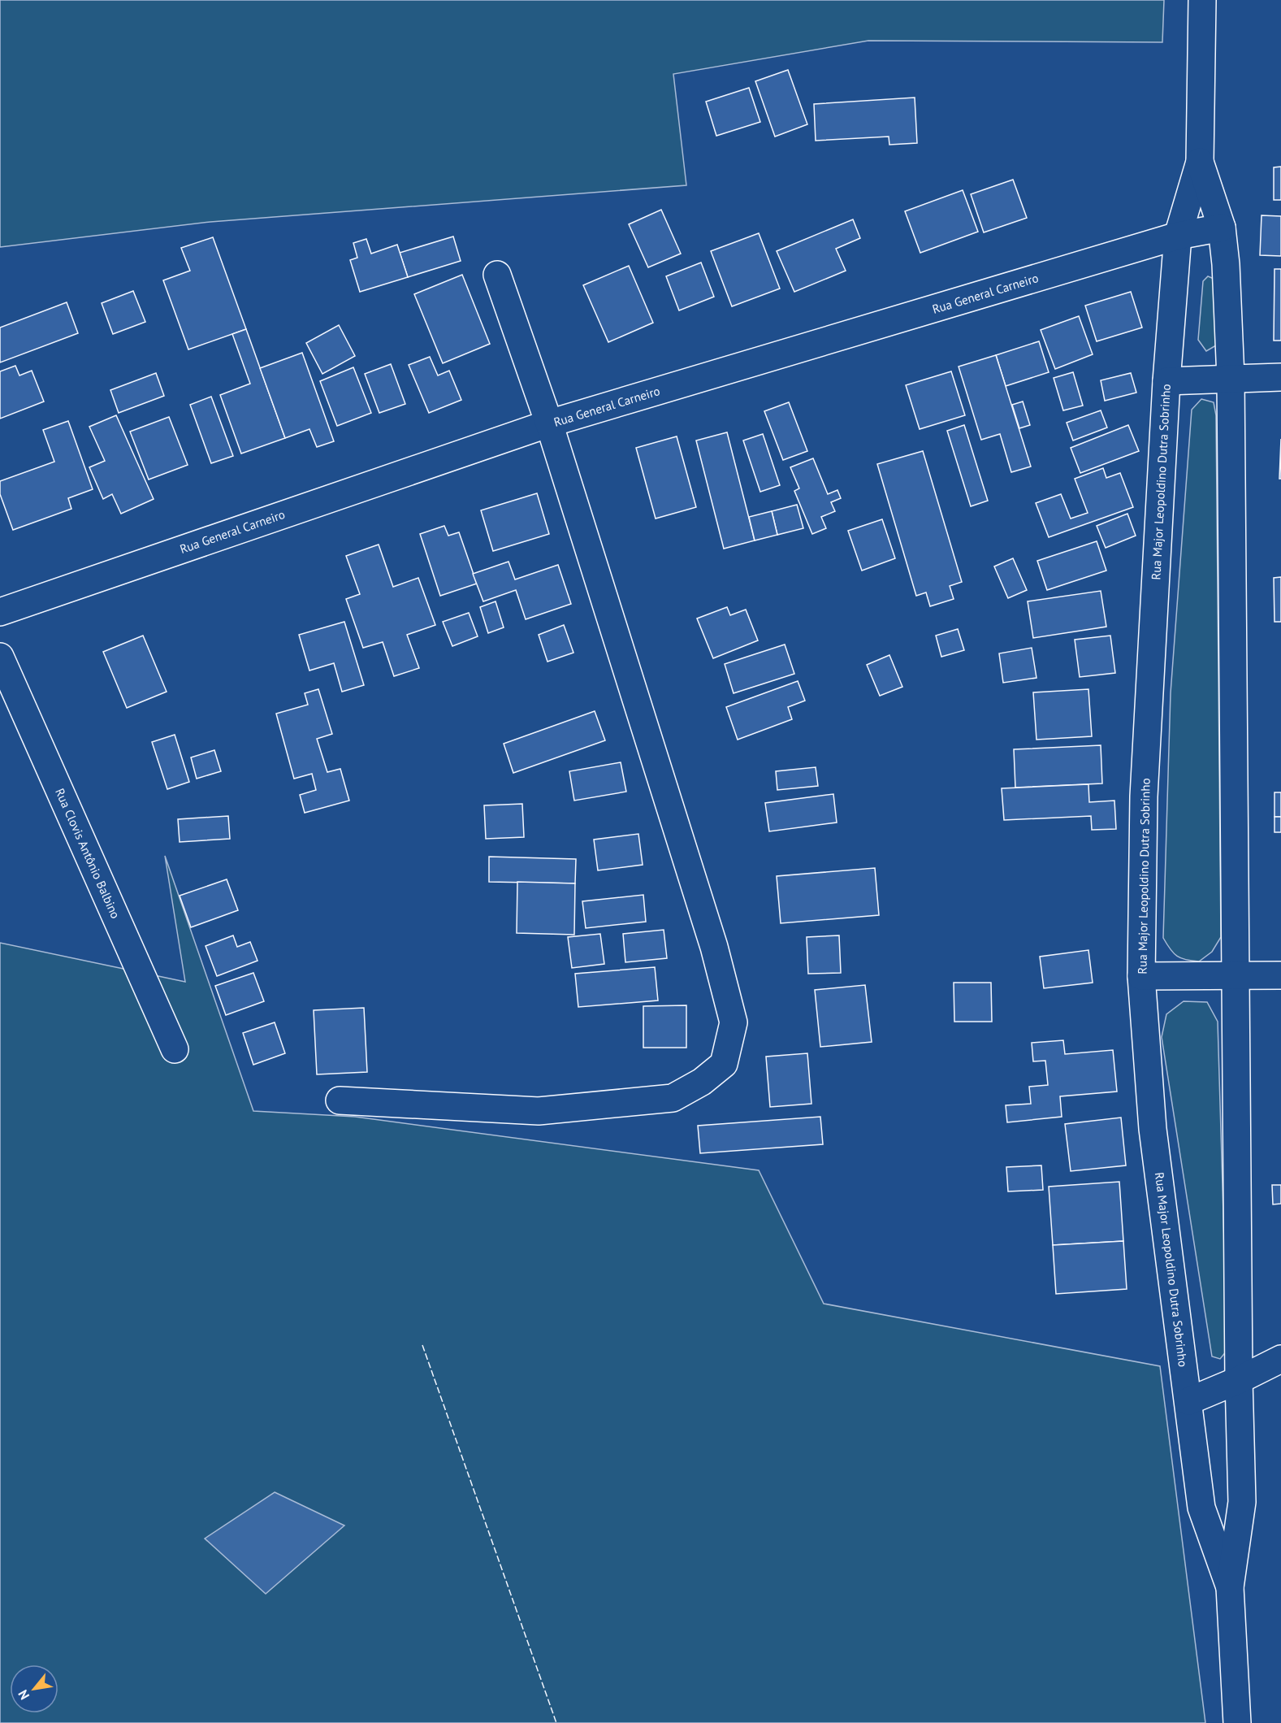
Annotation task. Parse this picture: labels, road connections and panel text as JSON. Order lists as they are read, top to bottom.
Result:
{
  "streets": {
    "street": ["Rua General Carneiro", "Rua Major Leopoldino Dutra Sobrinho", "Rua Clovis Antônio Balbino"]
  },
  "crossings": [
    ["Rua General Carneiro", "Rua Major Leopoldino Dutra Sobrinho"]
  ],
  "north": "bottom left"
}
